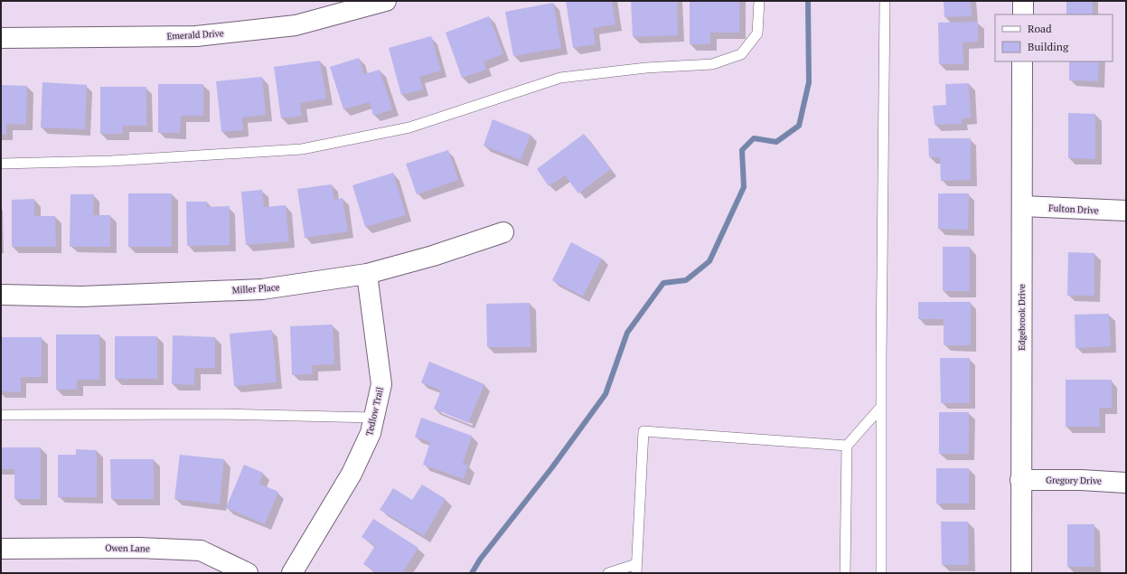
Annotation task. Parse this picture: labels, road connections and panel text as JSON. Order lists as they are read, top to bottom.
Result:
{
  "streets": {
    "street": [
      "Emerald Drive",
      "Fulton Drive",
      "Miller Place",
      "Edgebrook Drive",
      "Tedlow Trail",
      "Gregory Drive",
      "Owen Lane"
    ]
  },
  "crossings": [
    ["Fulton Drive", "Edgebrook Drive"],
    ["Miller Place", "Tedlow Trail"],
    ["Edgebrook Drive", "Gregory Drive"]
  ],
  "legend": ["Road", "Building"]
}
